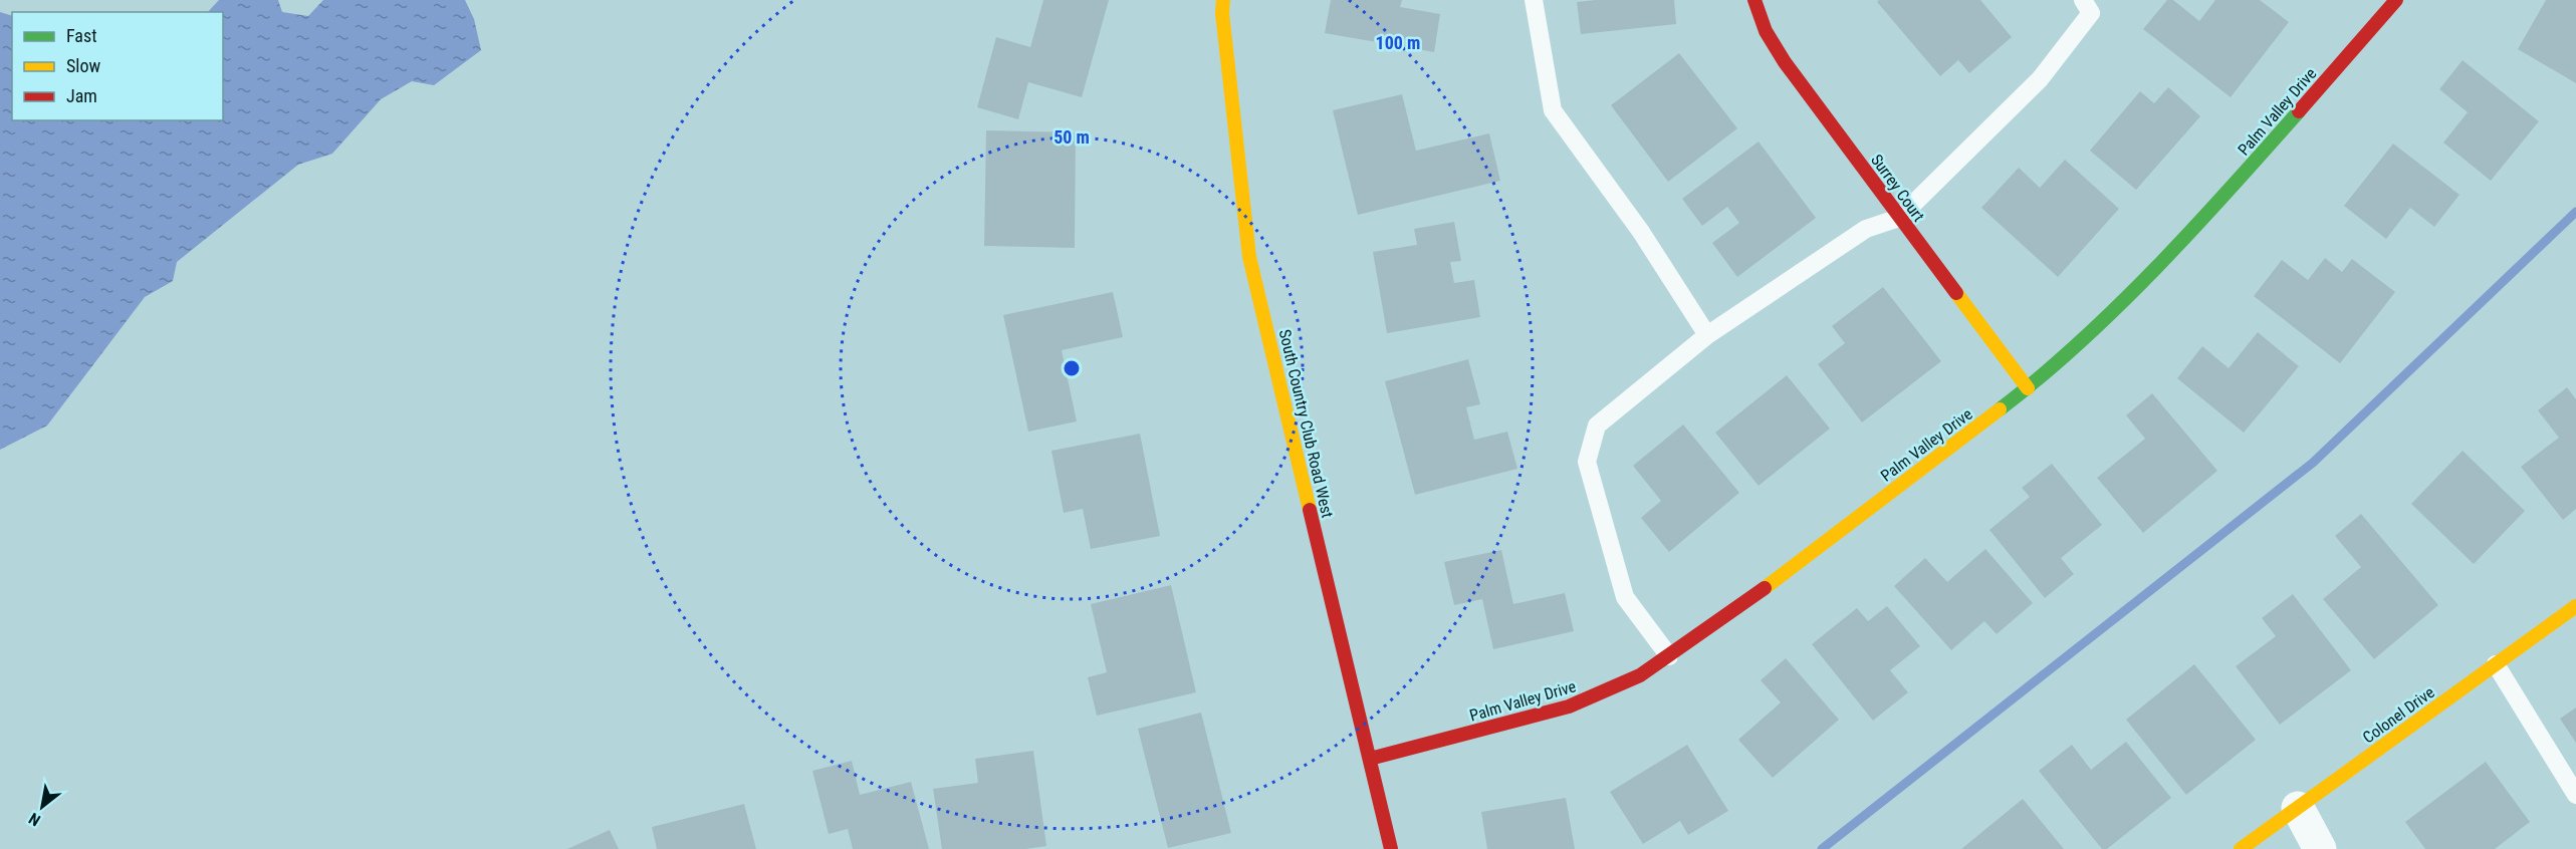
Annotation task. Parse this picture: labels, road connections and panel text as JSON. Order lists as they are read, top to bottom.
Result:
{
  "streets": {
    "street": [
      "Palm Valley Drive",
      "Surrey Court",
      "South Country Club Road West",
      "Colonel Drive"
    ]
  },
  "crossings": [
    ["Palm Valley Drive", "Surrey Court"],
    ["Palm Valley Drive", "South Country Club Road West"]
  ],
  "legend": ["Fast", "Slow", "Jam"],
  "north": "bottom left",
  "rings": ["100 m", "50 m"]
}
